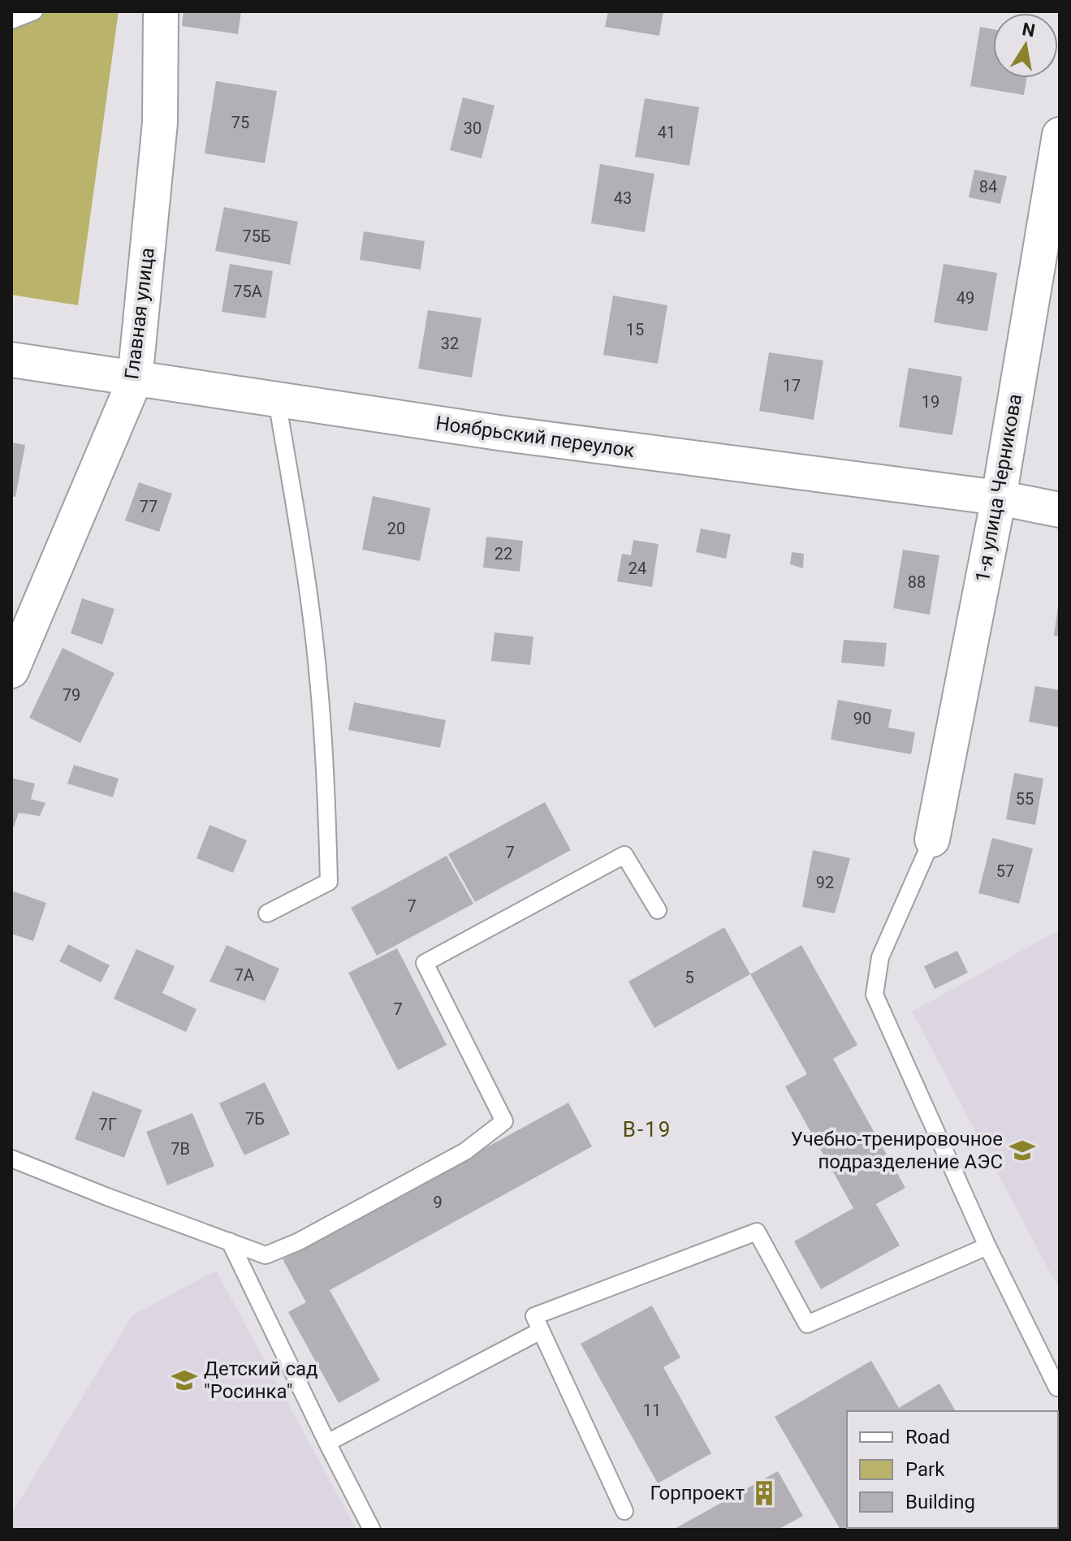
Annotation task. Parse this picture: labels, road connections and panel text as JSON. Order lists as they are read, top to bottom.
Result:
{
  "streets": {
    "street": ["Главная улица", "Ноябрьский переулок", "1-я улица Черникова"]
  },
  "crossings": [
    ["Главная улица", "Ноябрьский переулок"],
    ["Ноябрьский переулок", "1-я улица Черникова"]
  ],
  "districts": ["В-19"],
  "places": {
    "school or university": ["Учебно-тренировочное подразделение АЭС", "Детский сад \"Росинка\""],
    "building": ["Горпроект"]
  },
  "house_numbers": [
    "75",
    "30",
    "41",
    "84",
    "43",
    "75Б",
    "75А",
    "49",
    "15",
    "32",
    "17",
    "19",
    "77",
    "20",
    "22",
    "24",
    "88",
    "79",
    "90",
    "55",
    "7",
    "57",
    "92",
    "7",
    "7А",
    "5",
    "7",
    "7Б",
    "7Г",
    "7В",
    "9",
    "11"
  ],
  "legend": ["Road", "Park", "Building"],
  "north": "top"
}
